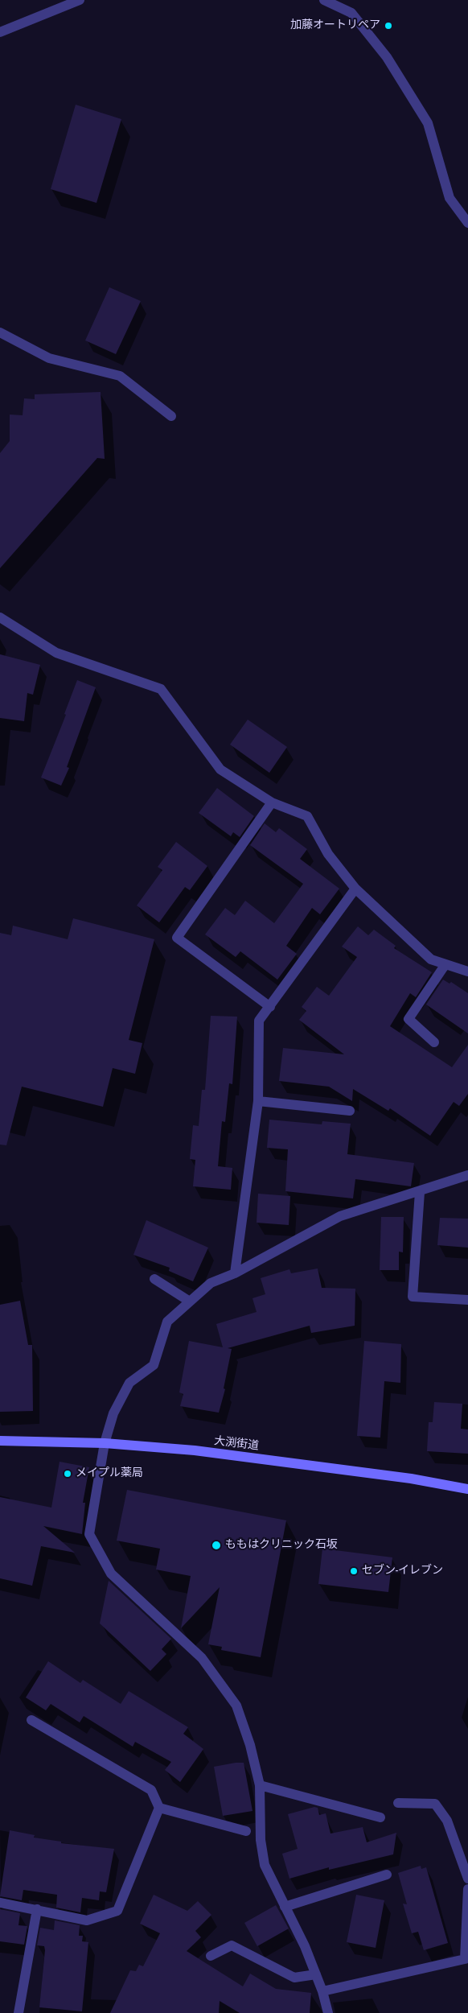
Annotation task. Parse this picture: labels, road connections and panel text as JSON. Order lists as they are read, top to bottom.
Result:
{
  "streets": {
    "street": ["大渕街道"]
  },
  "places": [
    "加藤オートリペア",
    "メイプル薬局",
    "ももはクリニック石坂",
    "セブン-イレブン"
  ]
}
